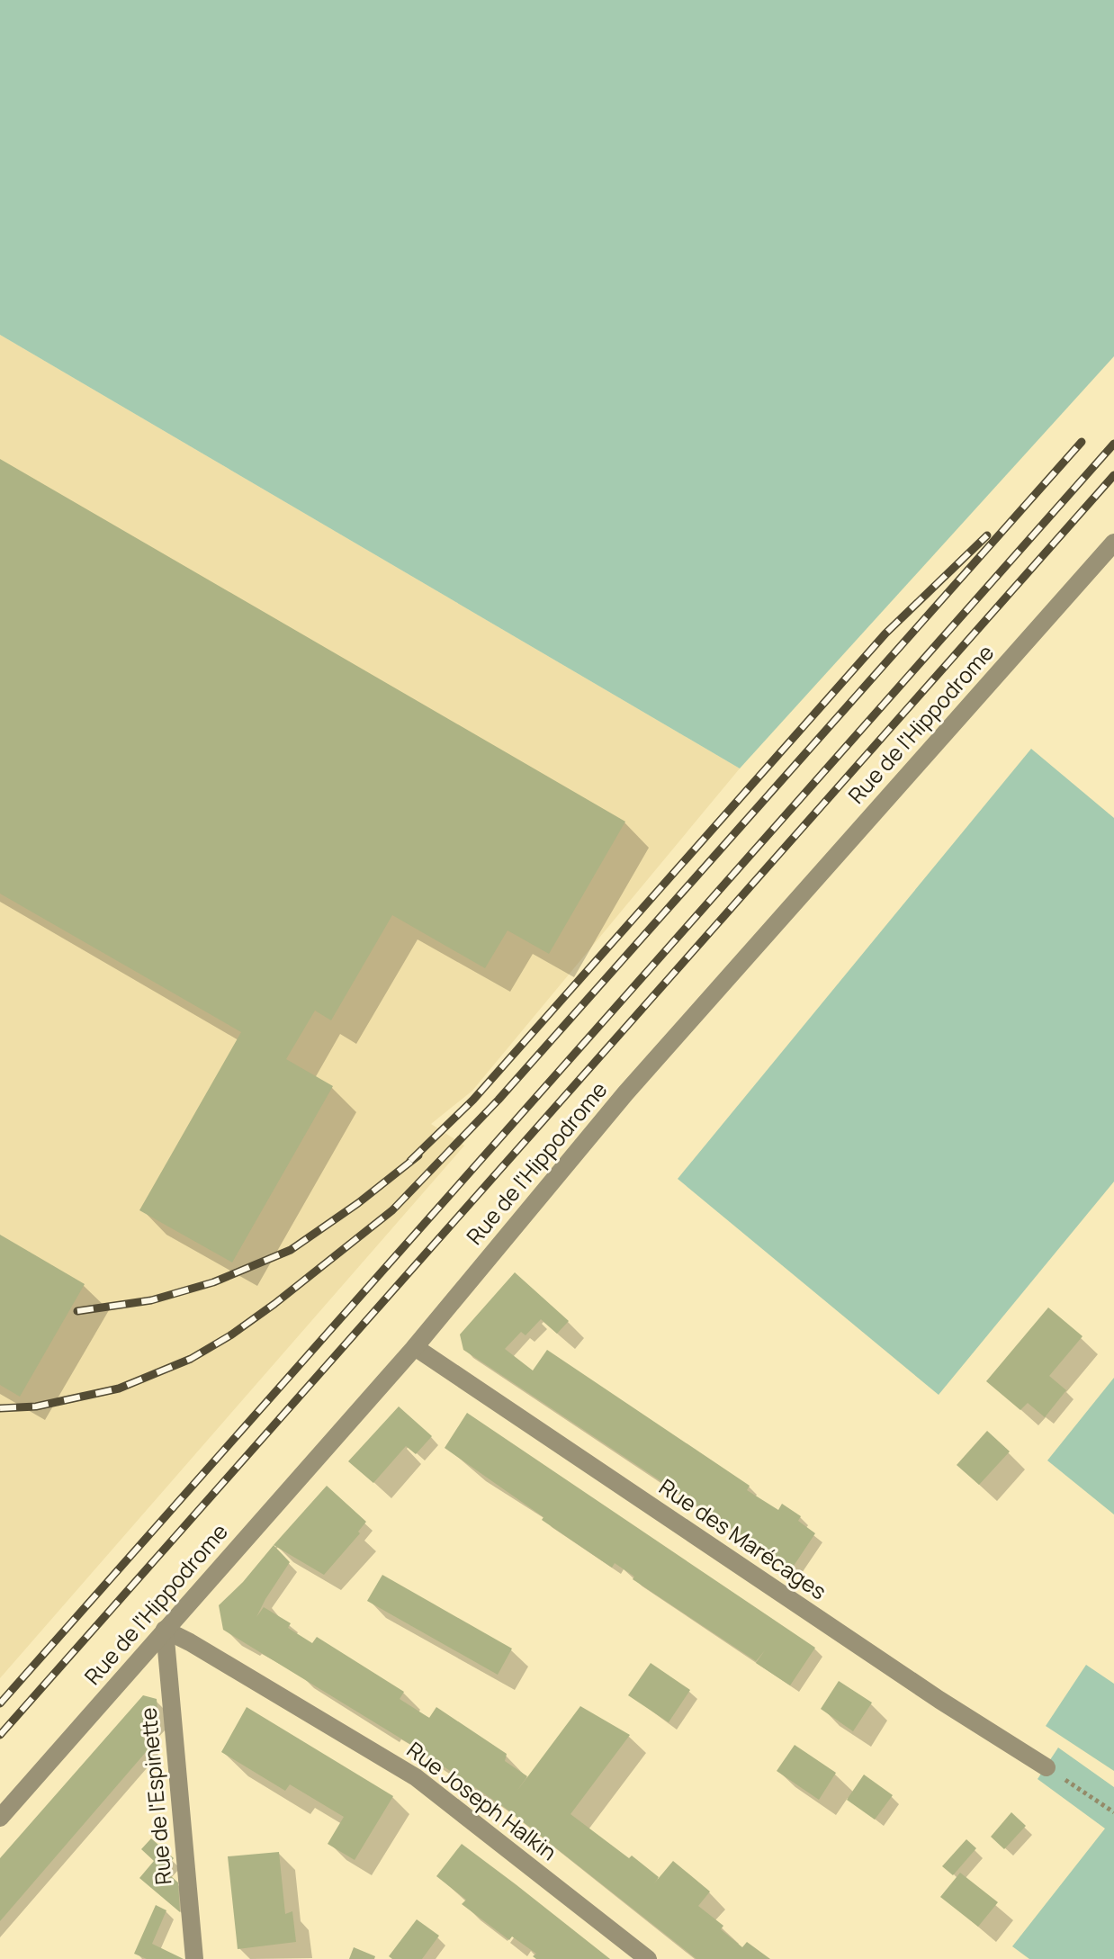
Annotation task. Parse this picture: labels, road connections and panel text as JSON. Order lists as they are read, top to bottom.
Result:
{
  "streets": {
    "street": [
      "Rue de l'Hippodrome",
      "Rue des Marécages",
      "Rue de l'Espinette",
      "Rue Joseph Halkin"
    ]
  },
  "crossings": [
    ["Rue de l'Hippodrome", "Rue des Marécages"],
    ["Rue de l'Hippodrome", "Rue de l'Espinette"],
    ["Rue de l'Hippodrome", "Rue Joseph Halkin"],
    ["Rue de l'Espinette", "Rue Joseph Halkin"]
  ]
}
